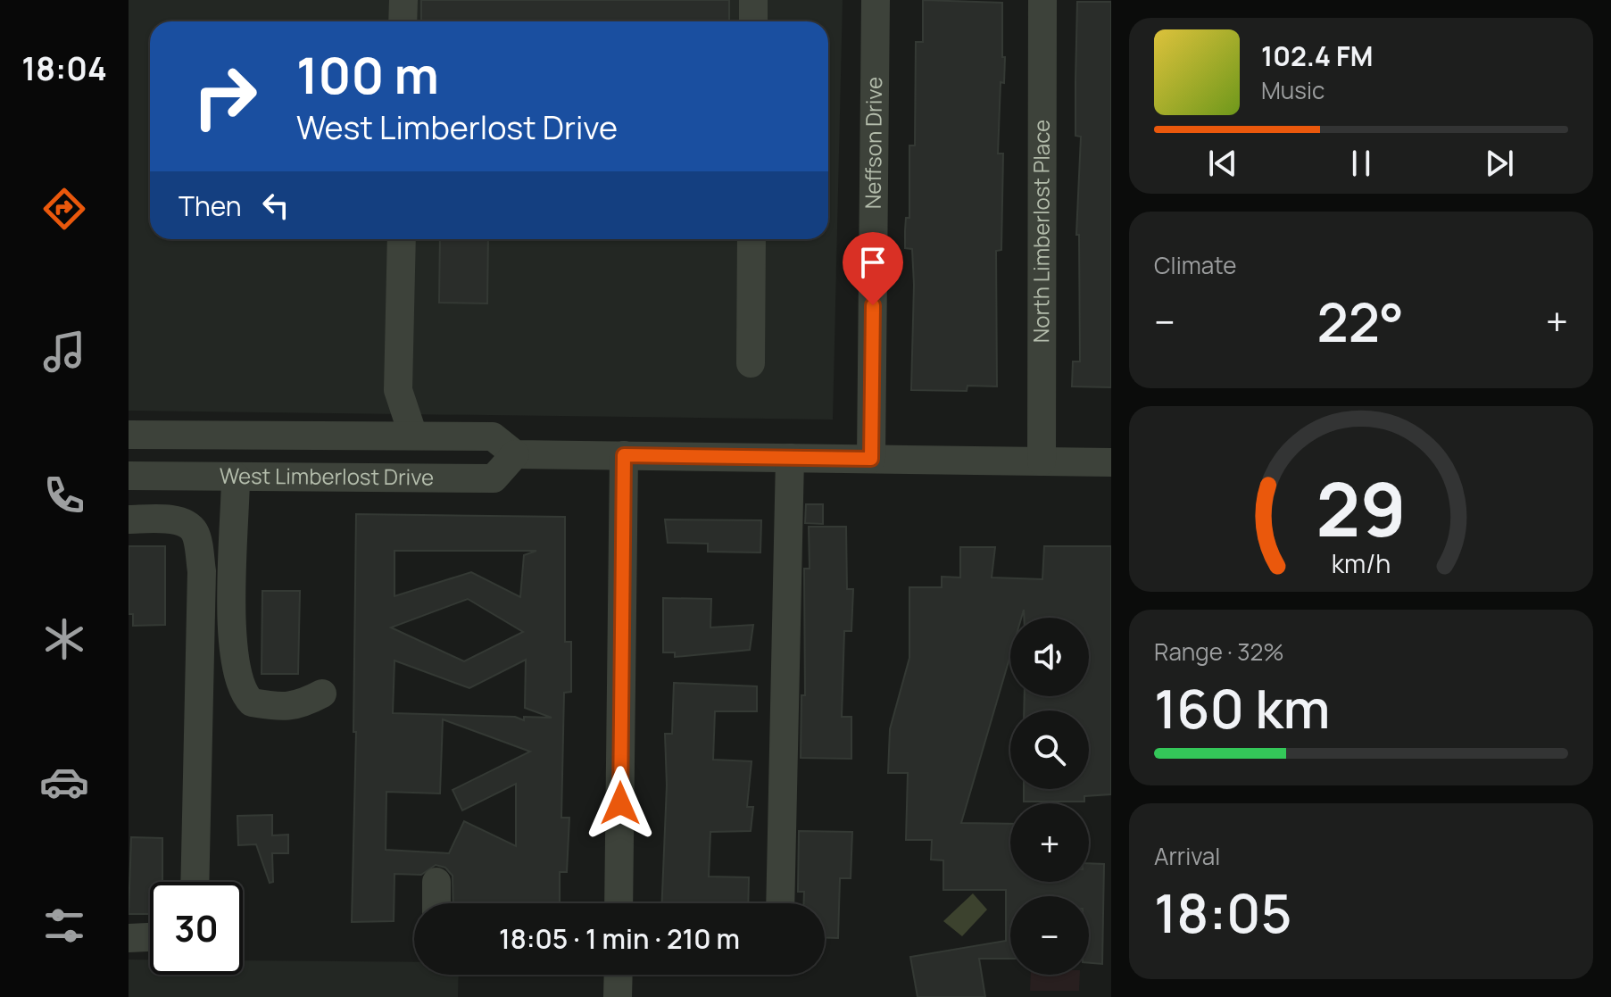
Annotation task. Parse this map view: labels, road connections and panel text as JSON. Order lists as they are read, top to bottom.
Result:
{
  "streets": {
    "street": ["Neffson Drive", "North Limberlost Place", "West Limberlost Drive"]
  },
  "page": {
    "tabs": "18:04",
    "turn": ["100 m", "West Limberlost Drive"],
    "song": ["102.4 FM", "Music"],
    "then": "Then",
    "tile": [
      "Climate",
      ["Range · 32%", "160 km"],
      ["Arrival", "18:05"]
    ],
    "heat": ["−", "22°", "+"],
    "map_buttons": ["+", "−"],
    "limit": "30",
    "trip": "18:05 · 1 min · 210 m",
    "gauge": ["29", "km/h"]
  }
}
